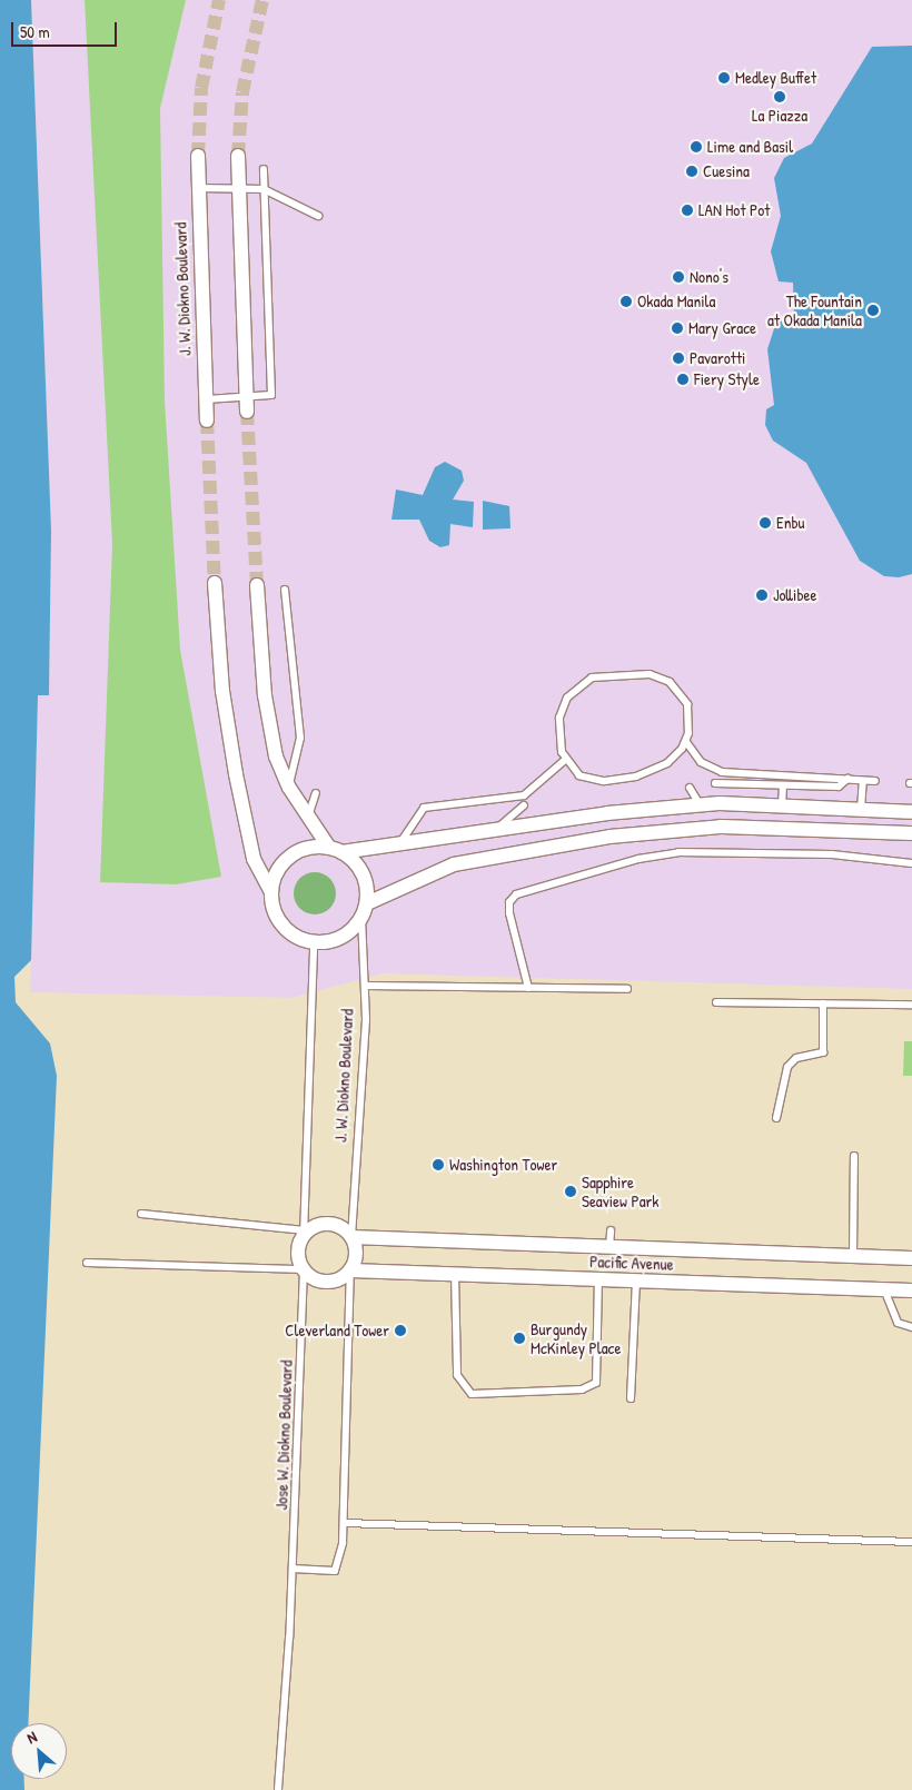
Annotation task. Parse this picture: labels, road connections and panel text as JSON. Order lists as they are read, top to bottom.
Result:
{
  "streets": {
    "street": ["J. W. Diokno Boulevard", "Pacific Avenue"],
    "lane": ["Jose W. Diokno Boulevard"]
  },
  "crossings": [
    ["J. W. Diokno Boulevard", "Pacific Avenue"],
    ["J. W. Diokno Boulevard", "Jose W. Diokno Boulevard"],
    ["Pacific Avenue", "Jose W. Diokno Boulevard"]
  ],
  "places": [
    "Medley Buffet",
    "La Piazza",
    "Lime and Basil",
    "Cuesina",
    "LAN Hot Pot",
    "Nono's",
    "Okada Manila",
    "The Fountain at Okada Manila",
    "Mary Grace",
    "Pavarotti",
    "Fiery Style",
    "Enbu",
    "Jollibee",
    "Washington Tower",
    "Sapphire Seaview Park",
    "Cleverland Tower",
    "Burgundy McKinley Place"
  ],
  "scale_bar": "50 m",
  "north": "top left"
}
